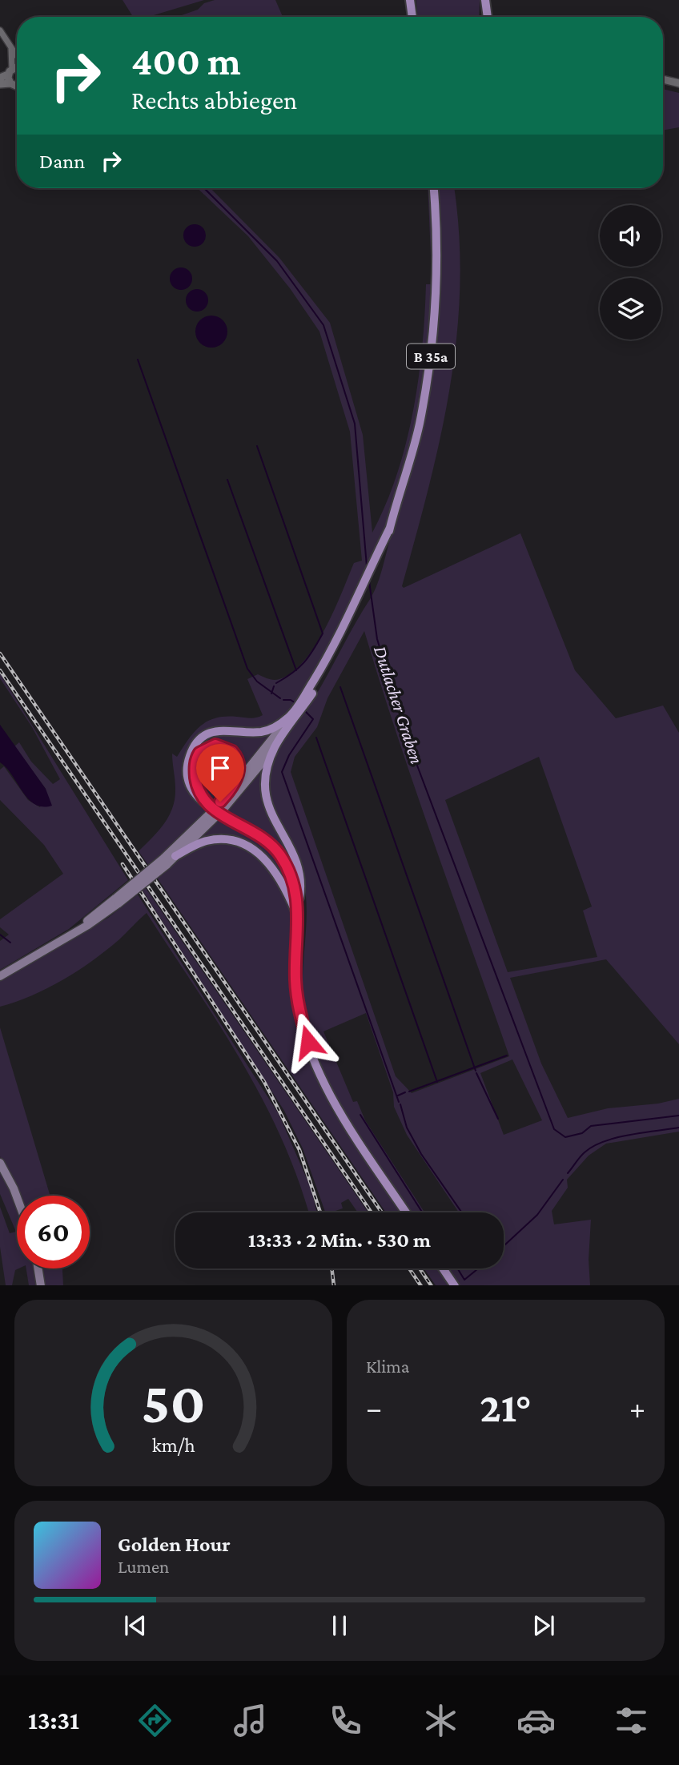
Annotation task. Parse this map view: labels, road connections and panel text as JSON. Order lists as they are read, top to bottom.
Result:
{
  "streets": {
    "main road": ["B 35a"]
  },
  "water": ["Dutlacher Graben"],
  "page": {
    "turn": ["400 m", "Rechts abbiegen"],
    "then": "Dann",
    "limit": "60",
    "trip": "13:33 · 2 Min. · 530 m",
    "tile": "Klima",
    "heat": ["−", "21°", "+"],
    "song": ["Golden Hour", "Lumen"],
    "tabs": "13:31",
    "gauge": ["50", "km/h"]
  }
}
